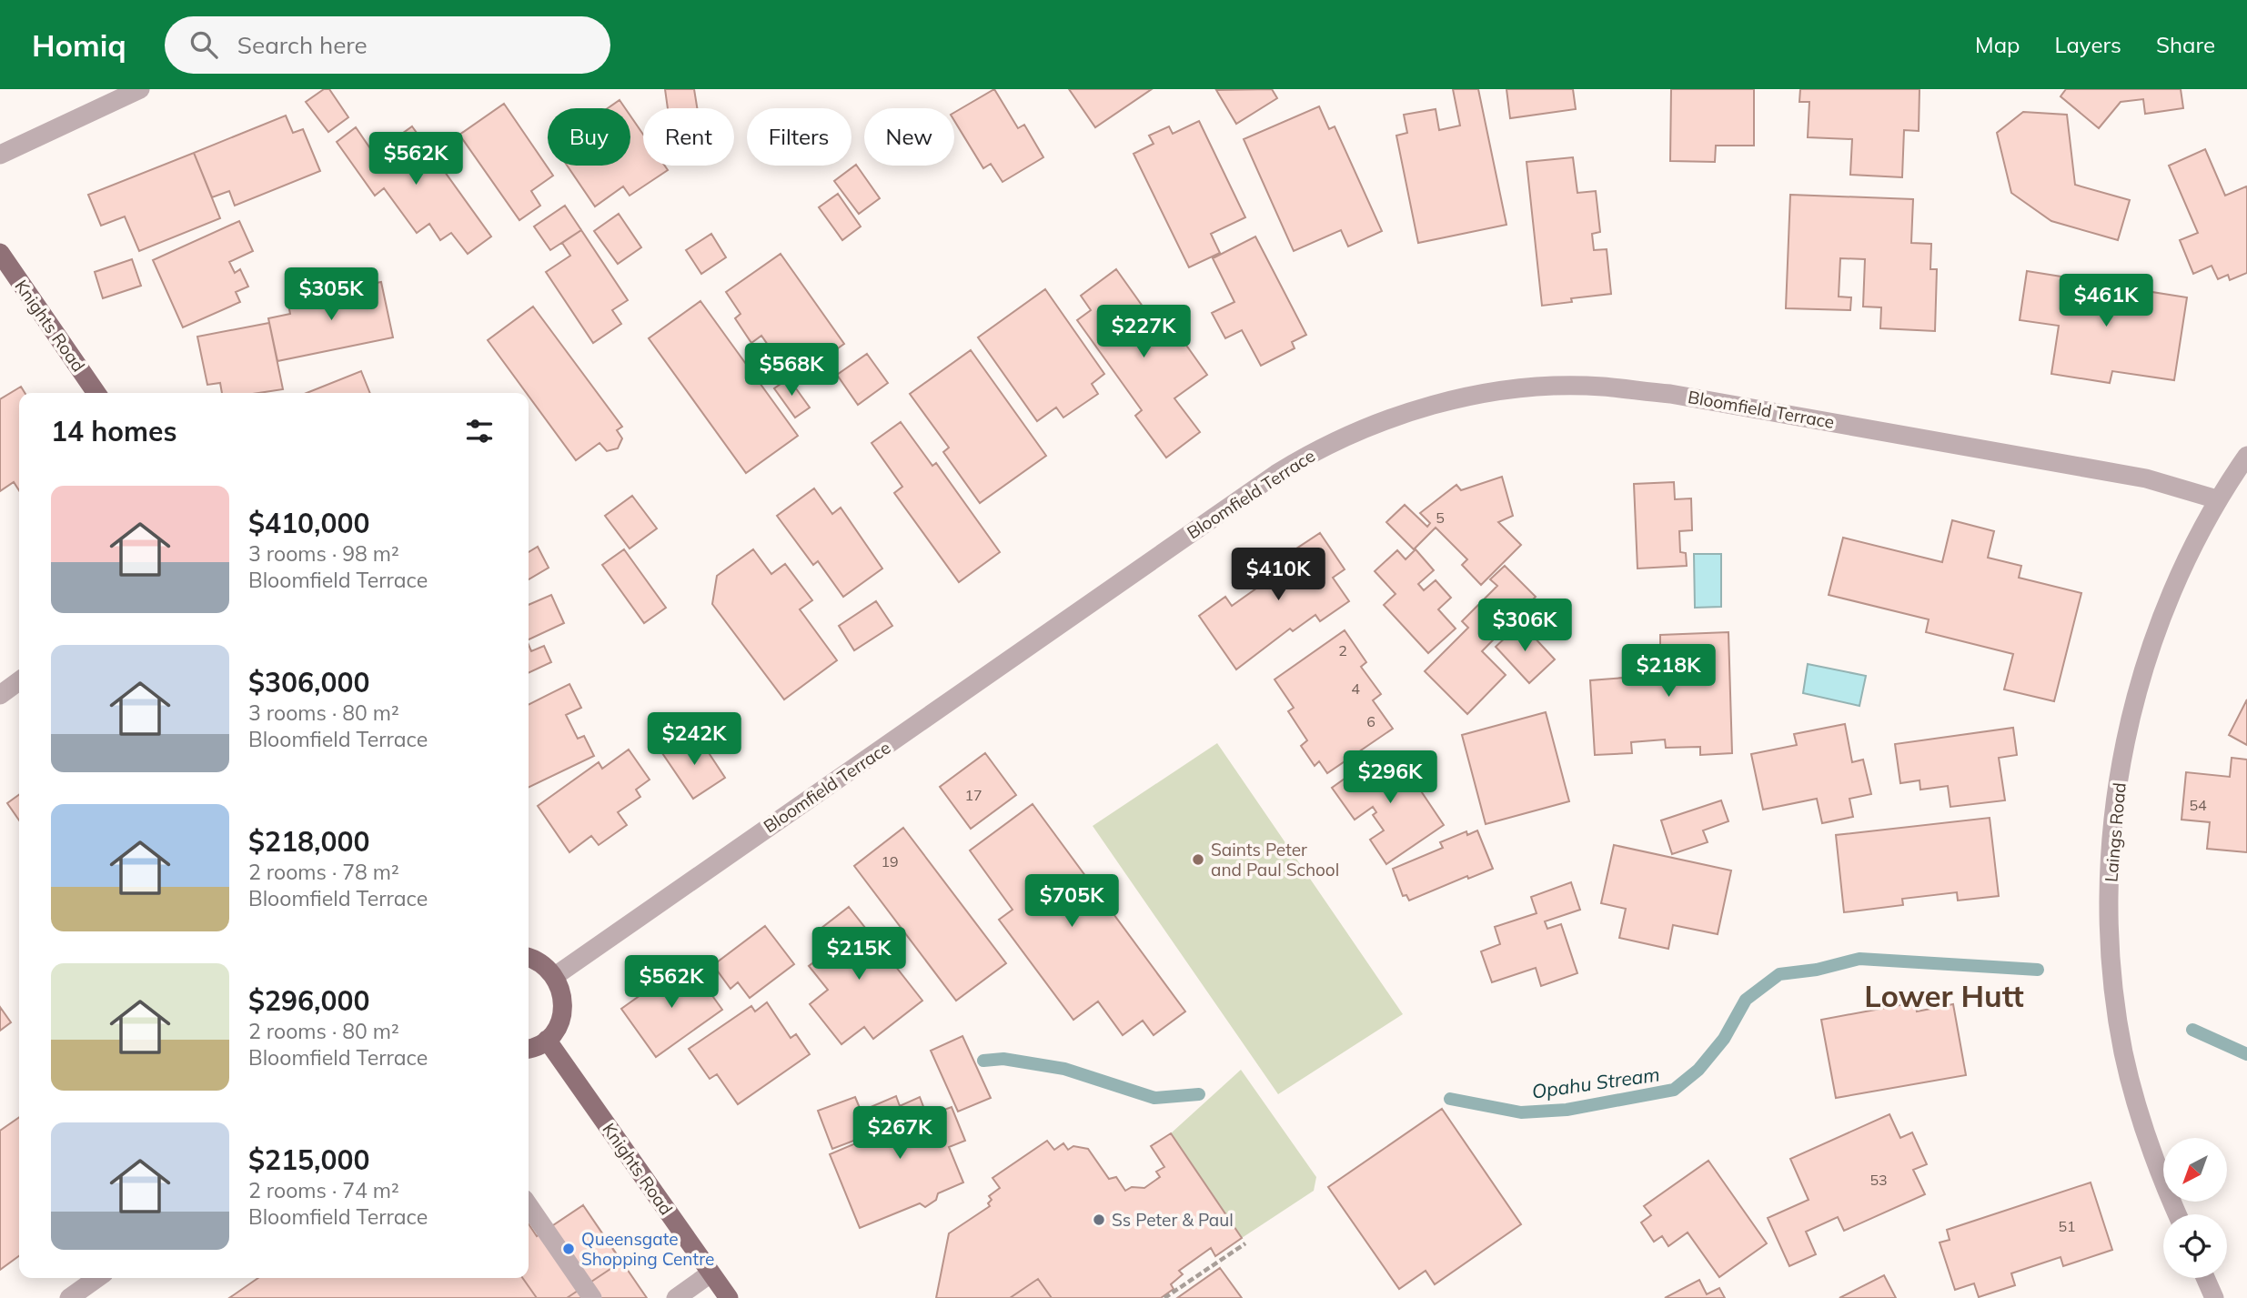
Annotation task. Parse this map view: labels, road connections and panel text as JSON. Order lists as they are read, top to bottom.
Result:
{
  "streets": {
    "main road": ["Knights Road"],
    "street": ["Bloomfield Terrace", "Laings Road"]
  },
  "crossings": [
    ["Bloomfield Terrace", "Laings Road"]
  ],
  "districts": ["Lower Hutt"],
  "water": ["Opahu Stream"],
  "places": ["Saints Peter and Paul School", "Ss Peter & Paul", "Queensgate Shopping Centre"],
  "house_numbers": [
    "5",
    "2",
    "4",
    "6",
    "17",
    "54",
    "19",
    "53",
    "51"
  ],
  "north": "bottom left",
  "page": {
    "header": "Homiq",
    "search": "Search here",
    "nav": ["Map", "Layers", "Share"],
    "chip": [
      "Buy",
      "Rent",
      "Filters",
      "New"
    ],
    "price": [
      "$562K",
      "$305K",
      "$461K",
      "$227K",
      "$568K",
      "$410K",
      "$306K",
      "$218K",
      "$242K",
      "$296K",
      "$705K",
      "$215K",
      "$562K",
      "$267K"
    ],
    "heading": "14 homes",
    "list": [
      {
        "name": "$410,000",
        "note": "3 rooms · 98 m² · Bloomfield Terrace"
      },
      {
        "name": "$306,000",
        "note": "3 rooms · 80 m² · Bloomfield Terrace"
      },
      {
        "name": "$218,000",
        "note": "2 rooms · 78 m² · Bloomfield Terrace"
      },
      {
        "name": "$296,000",
        "note": "2 rooms · 80 m² · Bloomfield Terrace"
      },
      {
        "name": "$215,000",
        "note": "2 rooms · 74 m² · Bloomfield Terrace"
      }
    ]
  }
}
